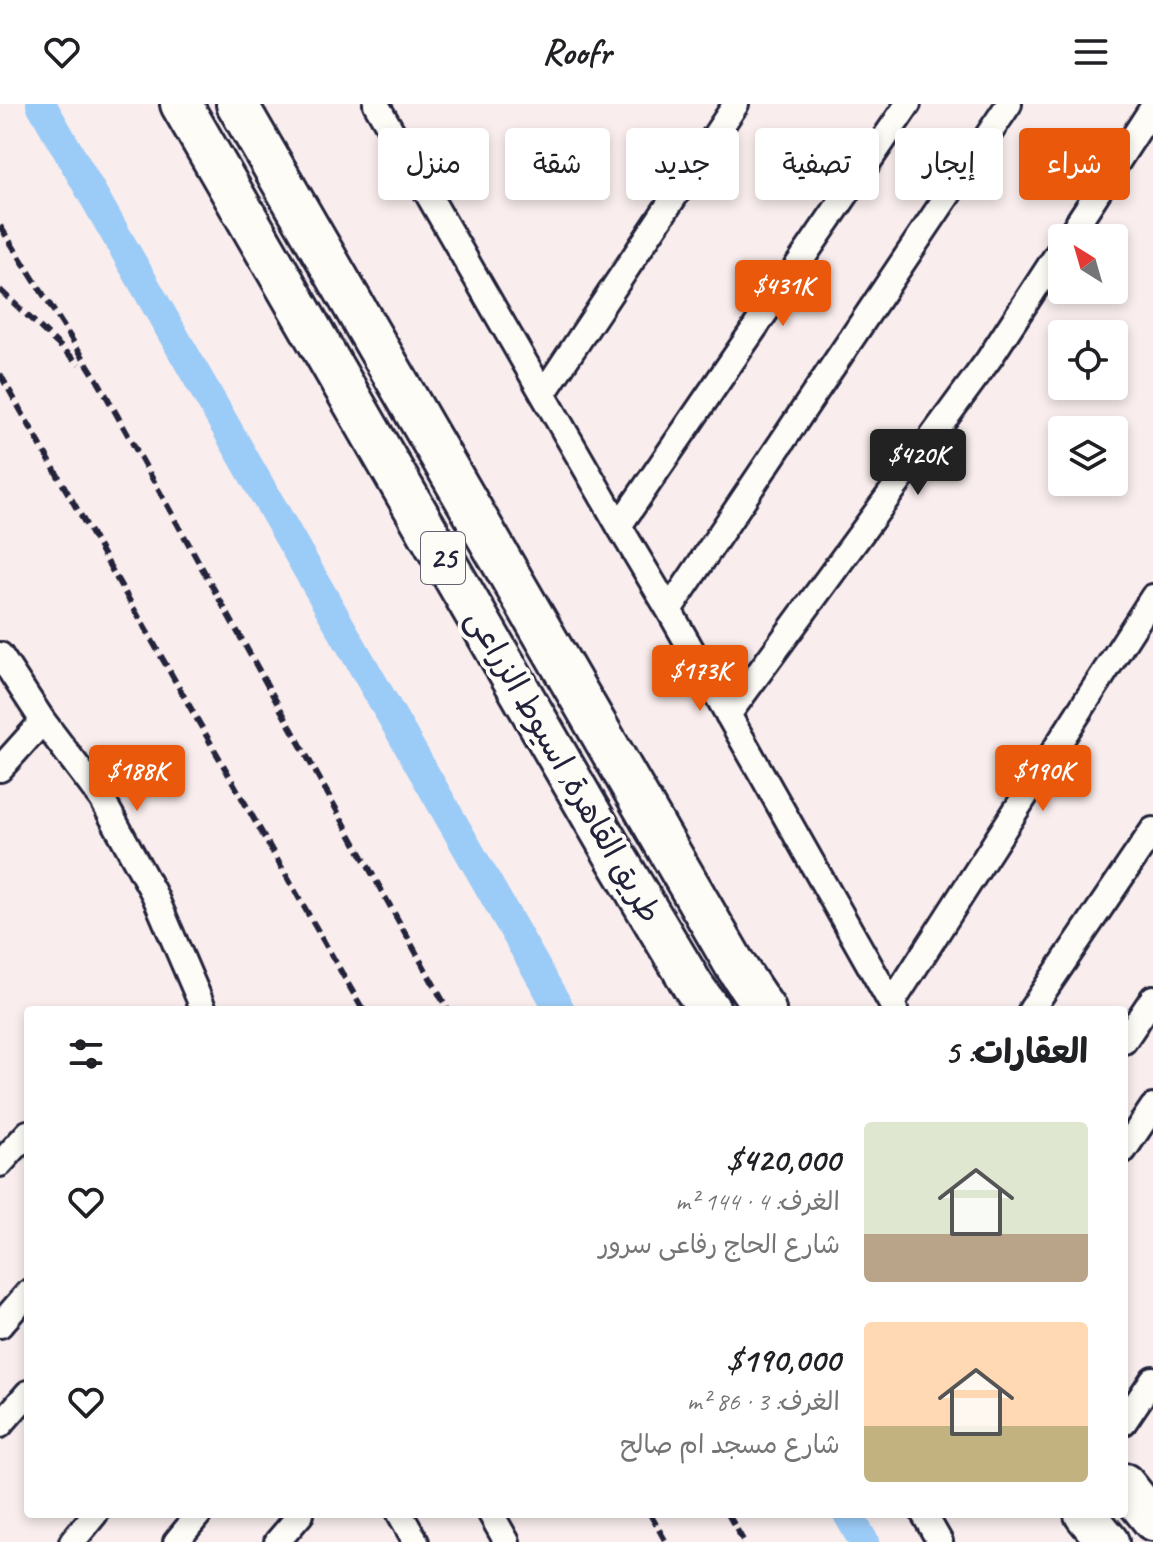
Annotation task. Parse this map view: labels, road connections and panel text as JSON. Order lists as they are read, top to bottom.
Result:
{
  "streets": {
    "highway": ["25", "طريق القاهرة, اسيوط الزراعى"]
  },
  "north": "top left",
  "page": {
    "header": "Roofr",
    "chip": [
      "شراء",
      "إيجار",
      "تصفية",
      "جديد",
      "شقة",
      "منزل"
    ],
    "price": [
      "$431K",
      "$420K",
      "$173K",
      "$188K",
      "$190K"
    ],
    "heading": "العقارات: 5",
    "list": [
      {
        "name": "$420,000",
        "note": "الغرف: 4 · 144 m² · شارع الحاج رفاعى سرور"
      },
      {
        "name": "$190,000",
        "note": "الغرف: 3 · 86 m² · شارع مسجد ام صالح"
      }
    ]
  }
}
